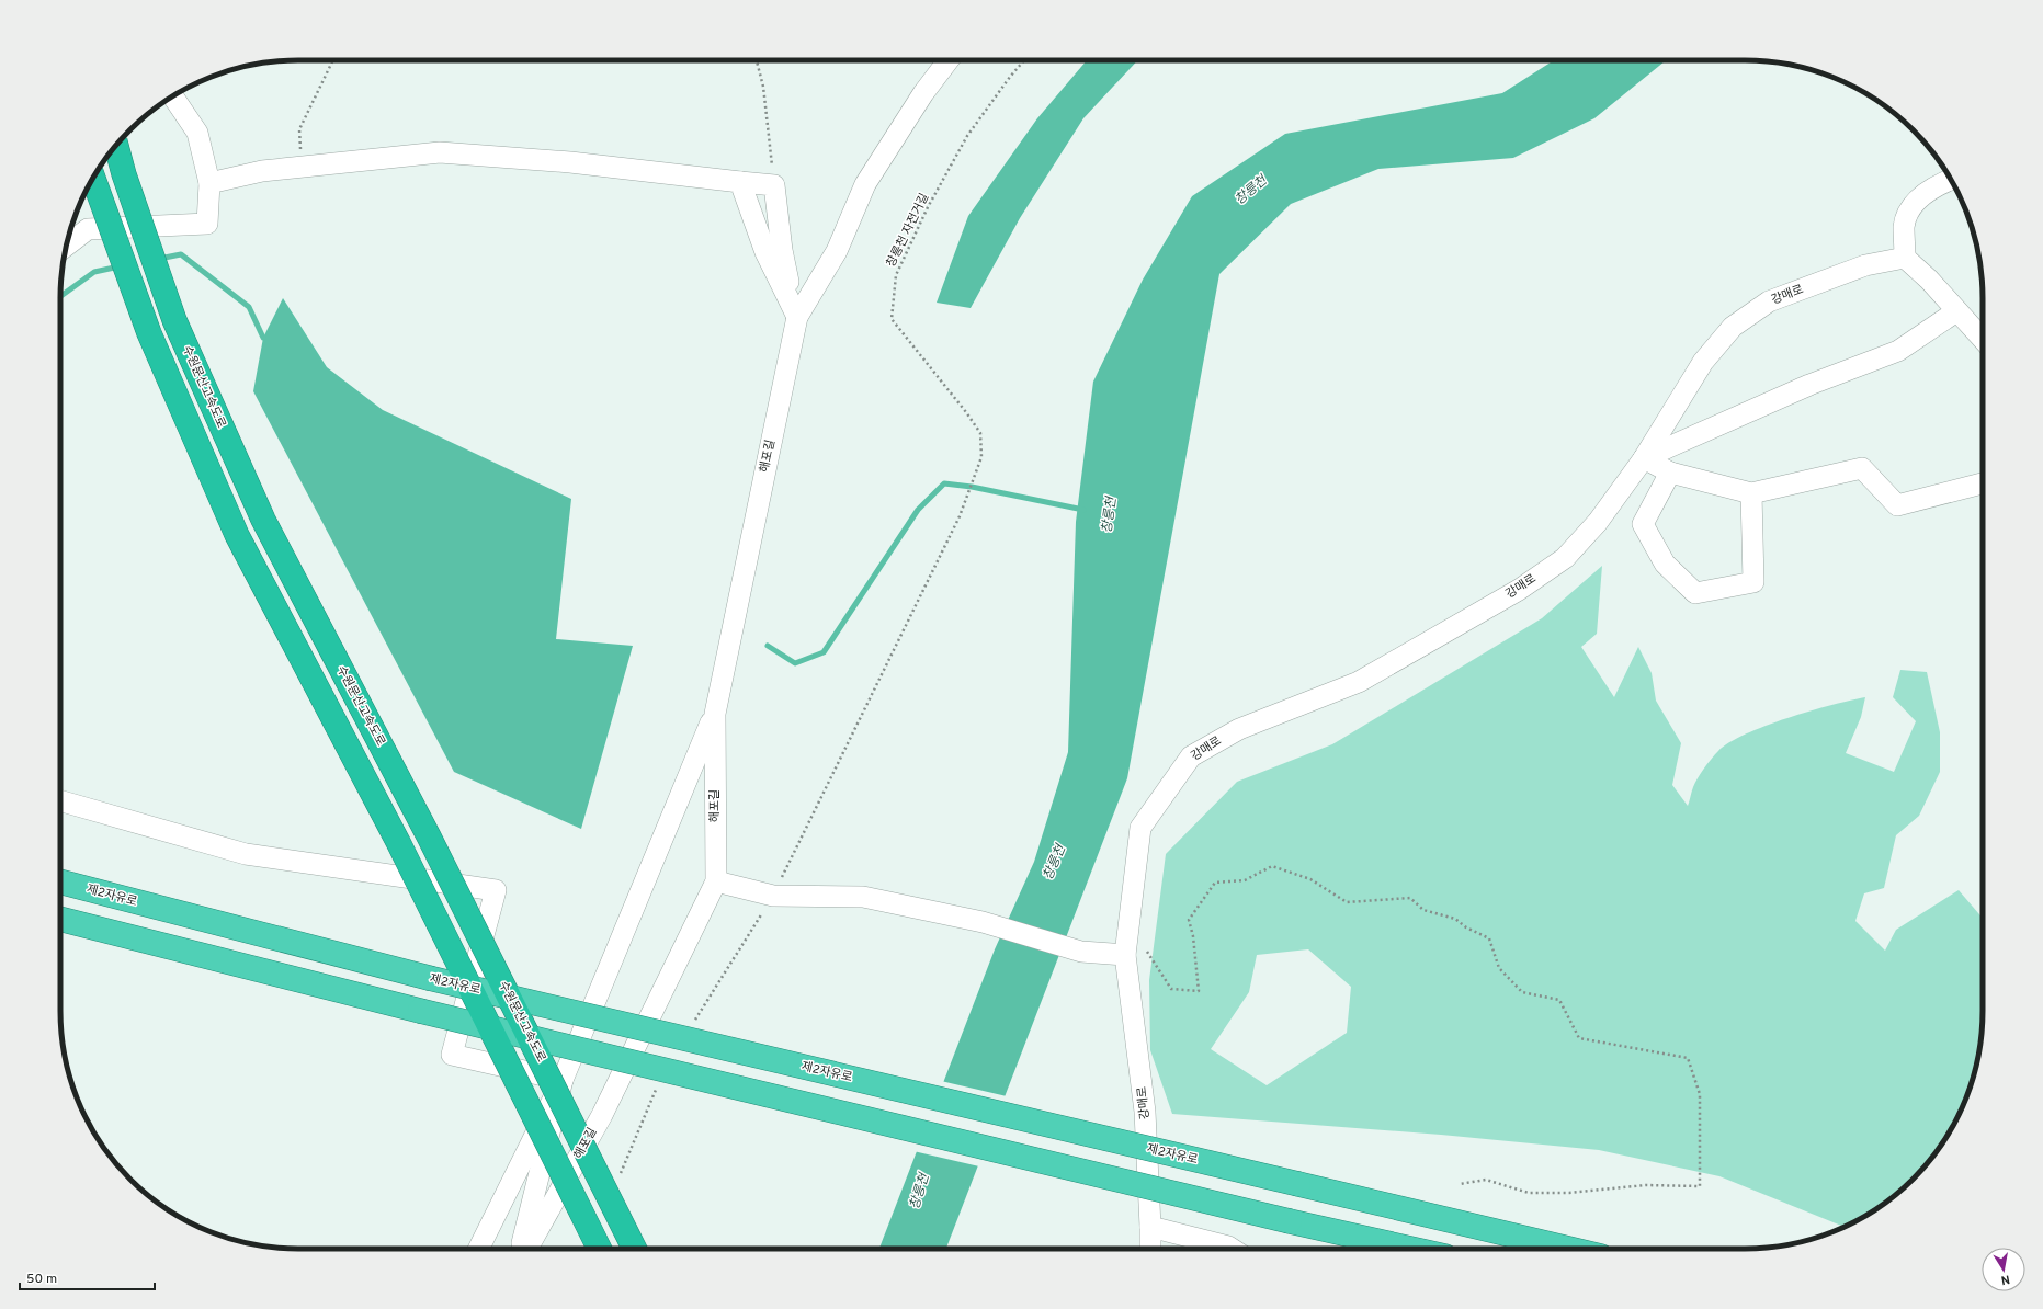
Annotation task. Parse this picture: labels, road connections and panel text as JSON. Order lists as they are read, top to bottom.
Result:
{
  "streets": {
    "highway": ["수원문산고속도로", "제2자유로"],
    "street": ["강매로", "해포길"],
    "path": ["창릉천 자전거길"]
  },
  "water": ["창릉천"],
  "scale_bar": "50 m",
  "north": "bottom"
}
